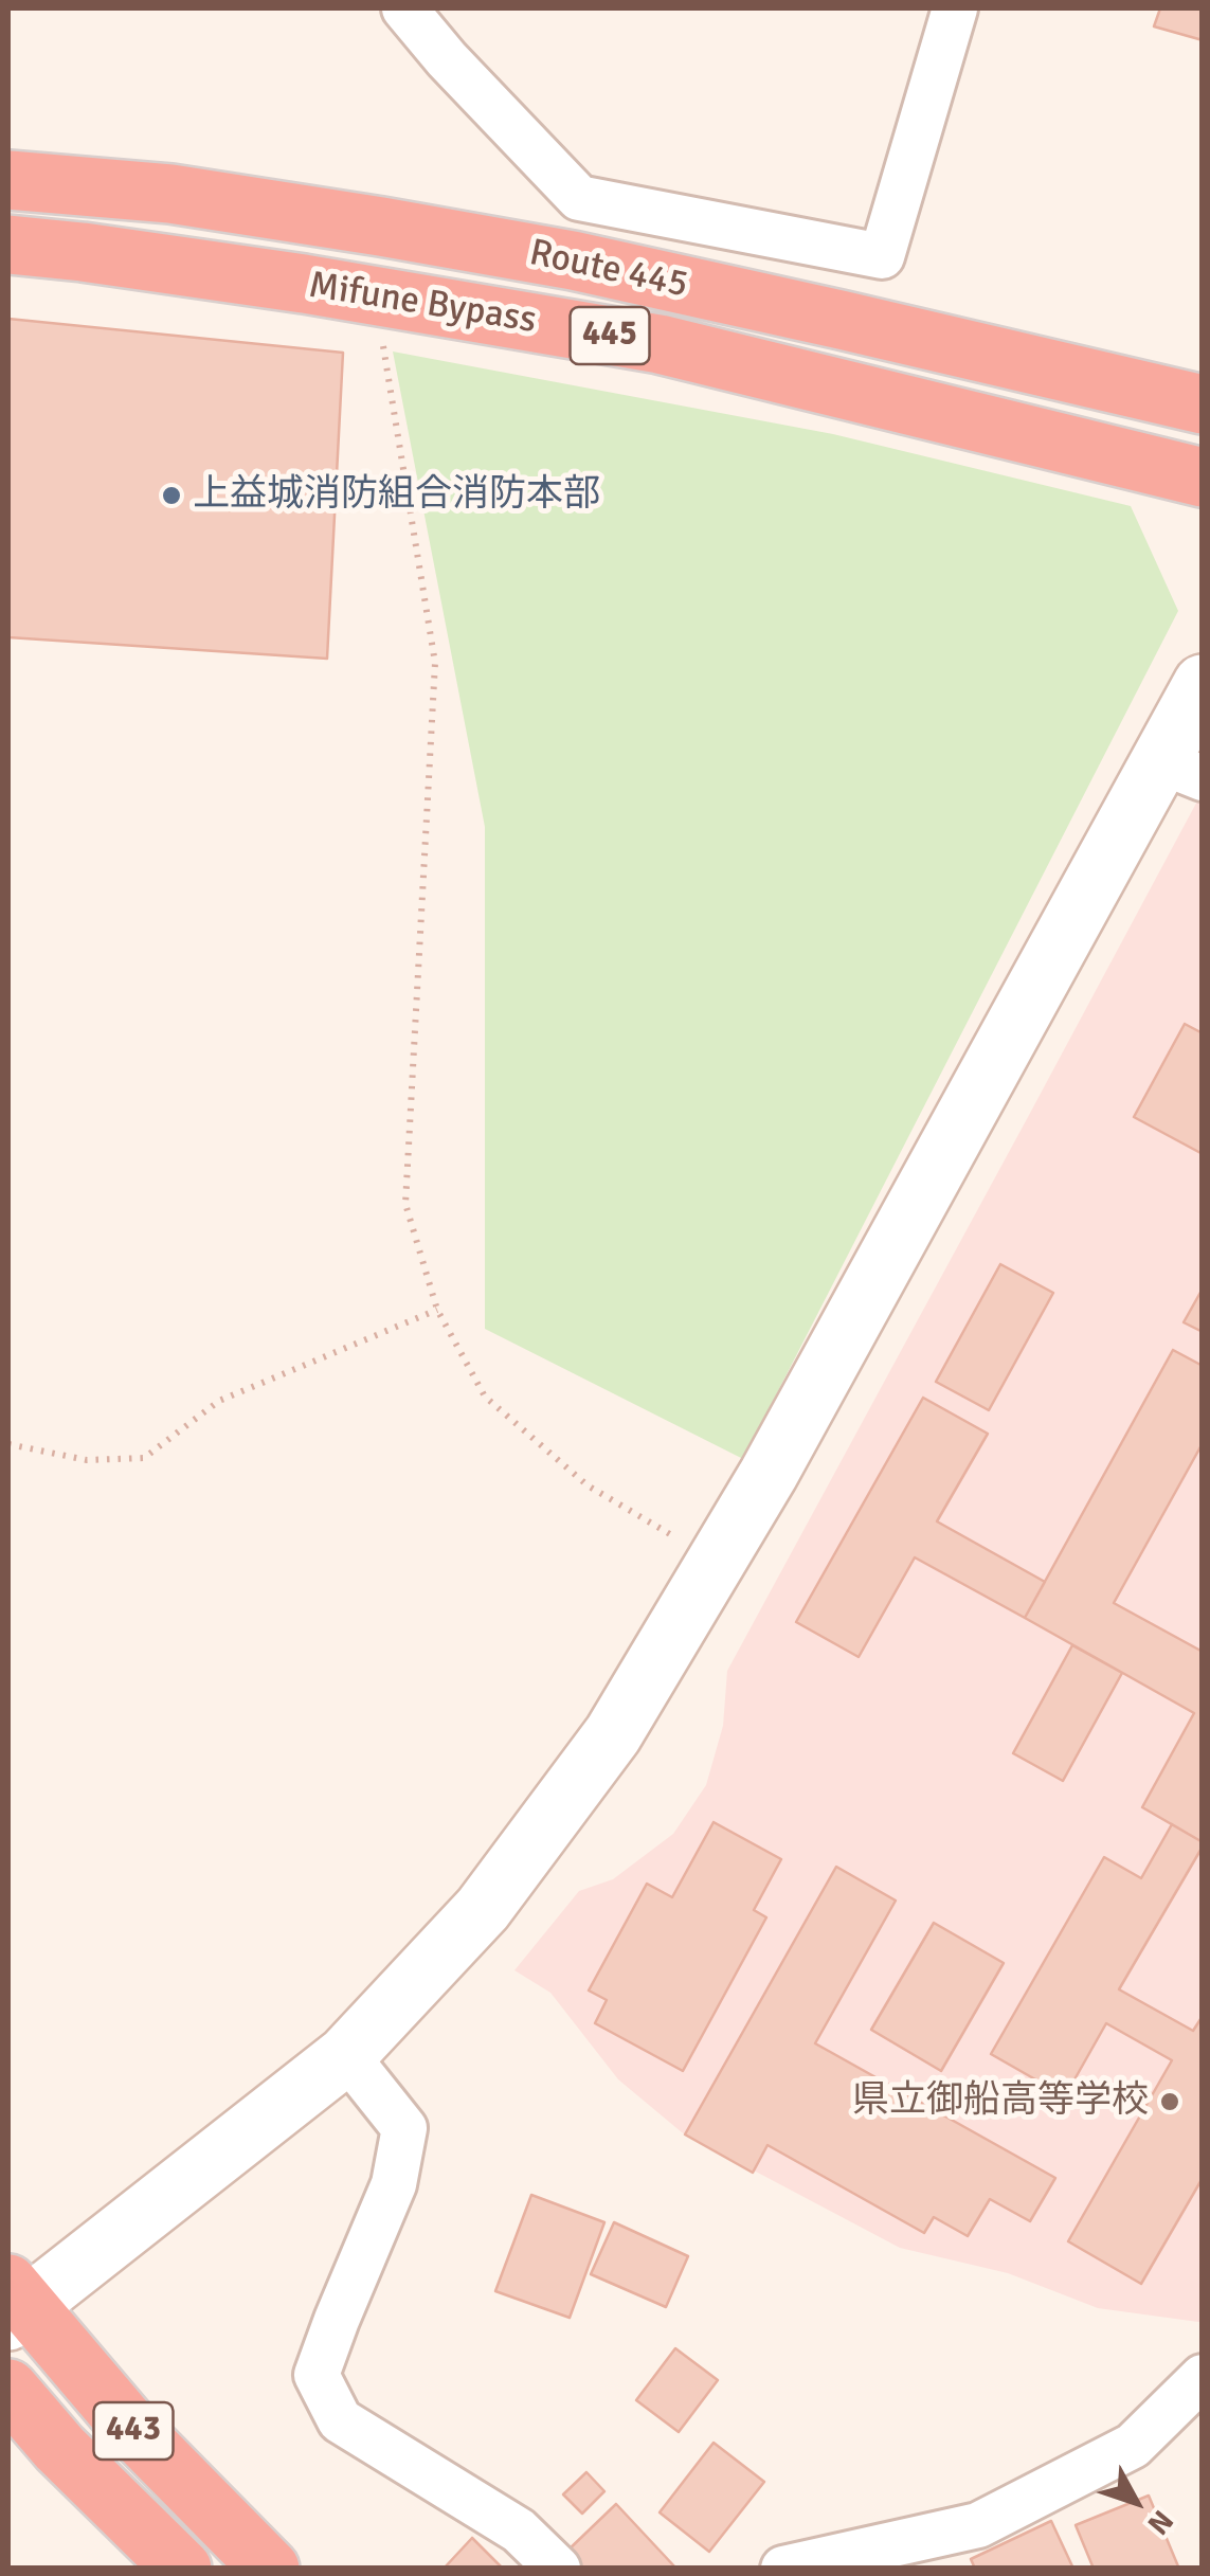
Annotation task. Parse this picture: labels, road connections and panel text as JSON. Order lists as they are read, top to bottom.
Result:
{
  "streets": {
    "highway": [
      "Route 445",
      "Mifune Bypass",
      "445",
      "443"
    ]
  },
  "places": ["上益城消防組合消防本部", "県立御船高等学校"],
  "north": "bottom right"
}
